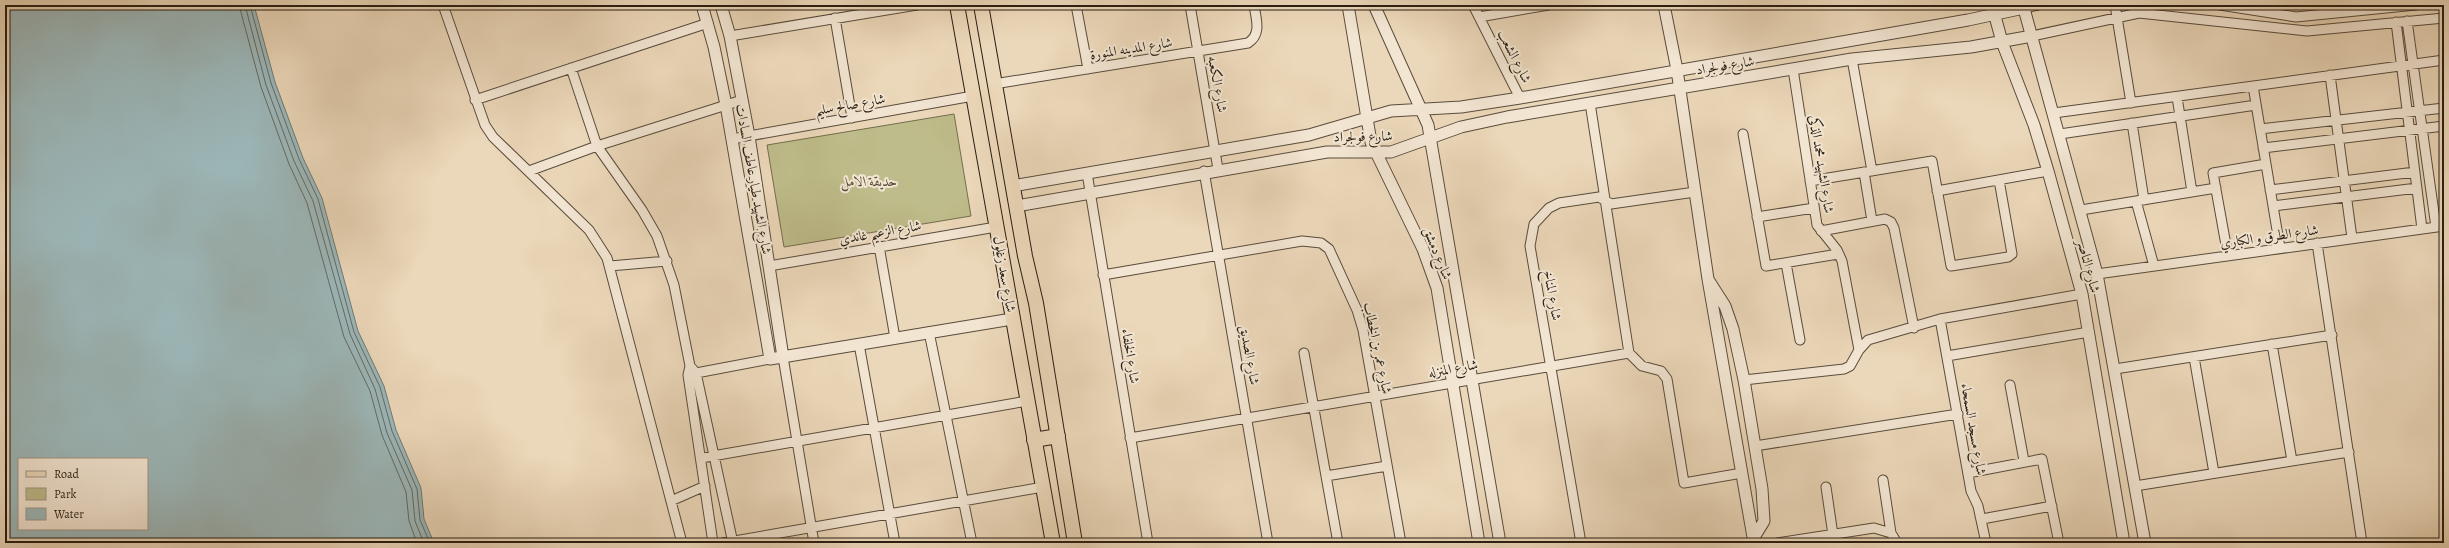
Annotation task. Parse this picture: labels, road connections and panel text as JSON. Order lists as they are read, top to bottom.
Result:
{
  "streets": {
    "main road": ["شارع سعد زغلول"],
    "street": [
      "شارع المدينه المنورة",
      "شارع الشعب",
      "شارع فولجراد",
      "شارع الكعبه",
      "شارع صالح سليم",
      "شارع الشهيد محمد الذكى",
      "شارع الشهيد طيار عاطف السادات",
      "شارع الزعيم غاندي",
      "شارع الطرق و الكباري",
      "شارع دمشق",
      "شارع الناصر",
      "شارع المناخ",
      "شارع عمر بن الخطاب",
      "شارع الصديق",
      "شارع الخلفاء",
      "شارع المنزله",
      "شارع مسجد السمحاء"
    ]
  },
  "crossings": [
    ["شارع المدينه المنورة", "شارع الكعبه"],
    ["شارع المدينه المنورة", "شارع سعد زغلول"],
    ["شارع الشعب", "شارع فولجراد"],
    ["شارع فولجراد", "شارع الكعبه"],
    ["شارع فولجراد", "شارع الشهيد محمد الذكى"],
    ["شارع فولجراد", "شارع دمشق"],
    ["شارع فولجراد", "شارع الناصر"],
    ["شارع فولجراد", "شارع سعد زغلول"],
    ["شارع فولجراد", "شارع الصديق"],
    ["شارع فولجراد", "شارع الخلفاء"],
    ["شارع صالح سليم", "شارع الشهيد طيار عاطف السادات"],
    ["شارع صالح سليم", "شارع سعد زغلول"],
    ["شارع الشهيد طيار عاطف السادات", "شارع الزعيم غاندي"],
    ["شارع الزعيم غاندي", "شارع سعد زغلول"],
    ["شارع الطرق و الكباري", "شارع الناصر"],
    ["شارع دمشق", "شارع المنزله"],
    ["شارع المناخ", "شارع المنزله"],
    ["شارع عمر بن الخطاب", "شارع الصديق"],
    ["شارع عمر بن الخطاب", "شارع الخلفاء"],
    ["شارع عمر بن الخطاب", "شارع المنزله"],
    ["شارع الصديق", "شارع المنزله"],
    ["شارع الخلفاء", "شارع المنزله"]
  ],
  "parks": ["حديقة الامل"],
  "legend": ["Road", "Park", "Water"]
}
